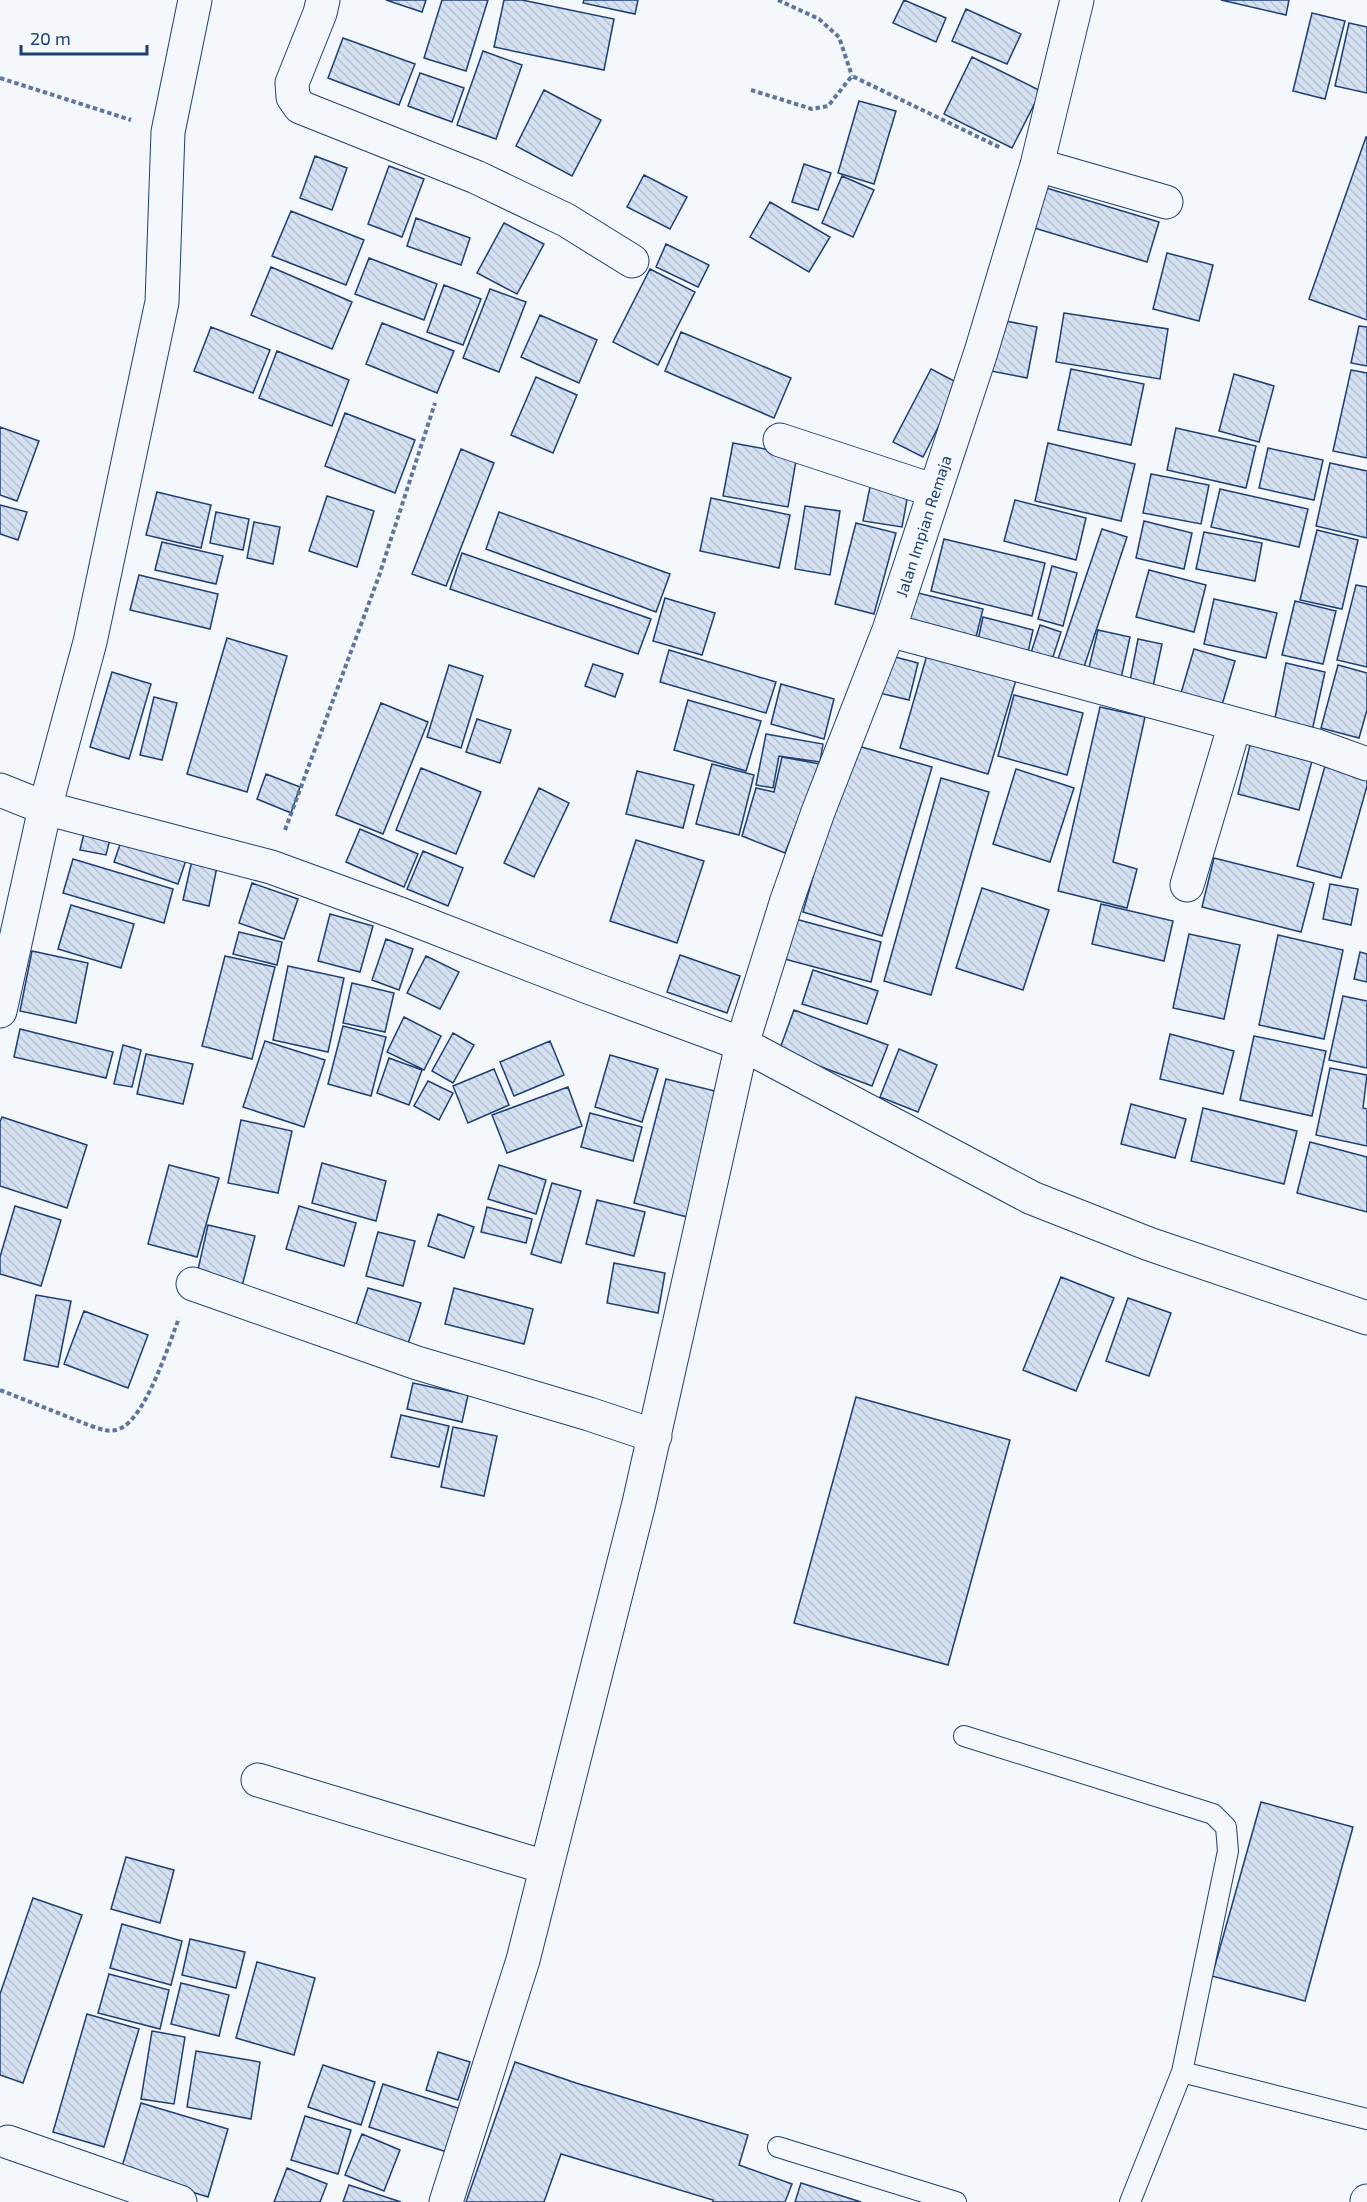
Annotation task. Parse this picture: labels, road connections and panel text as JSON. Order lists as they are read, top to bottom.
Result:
{
  "streets": {
    "street": ["Jalan Impian Remaja"]
  },
  "scale_bar": "20 m"
}
